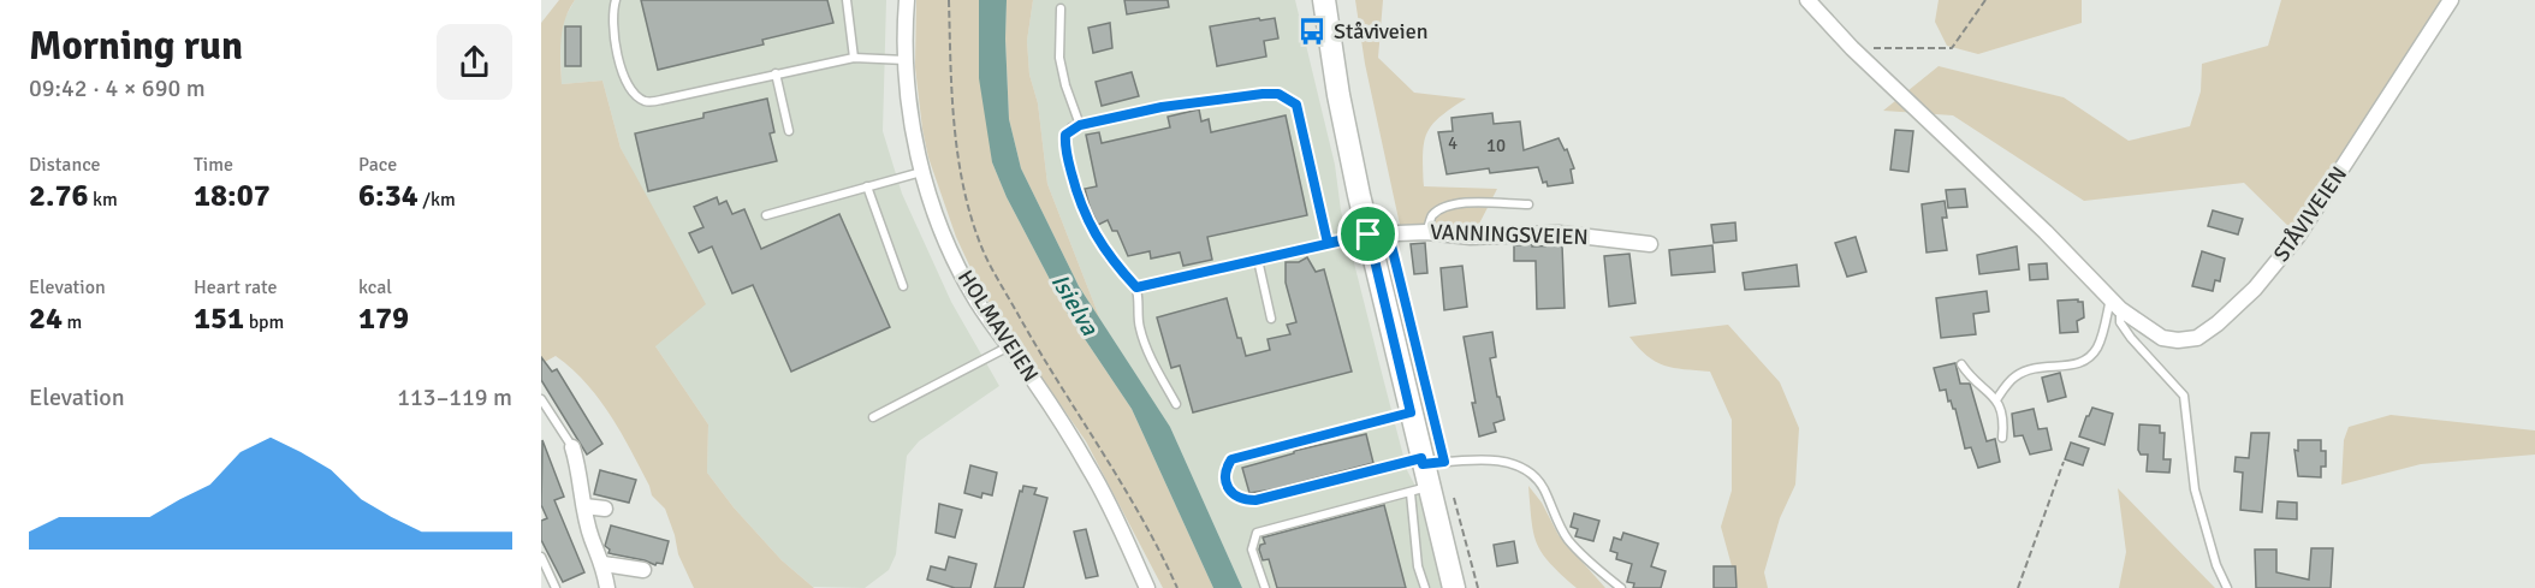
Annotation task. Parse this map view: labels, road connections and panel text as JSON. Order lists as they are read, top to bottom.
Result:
{
  "streets": {
    "street": ["STÅVIVEIEN", "VANNINGSVEIEN", "HOLMAVEIEN"]
  },
  "water": ["Isielva"],
  "places": {
    "bus stop": ["Ståviveien"]
  },
  "house_numbers": ["4", "10"],
  "page": {
    "heading": ["Morning run", "09:42 · 4 × 690 m"],
    "stats": [
      ["Distance", "2.76 km"],
      ["Time", "18:07"],
      ["Pace", "6:34 /km"],
      ["Elevation", "24 m"],
      ["Heart rate", "151 bpm"],
      ["kcal", "179"]
    ],
    "chart": ["Elevation", "113–119 m"]
  }
}
